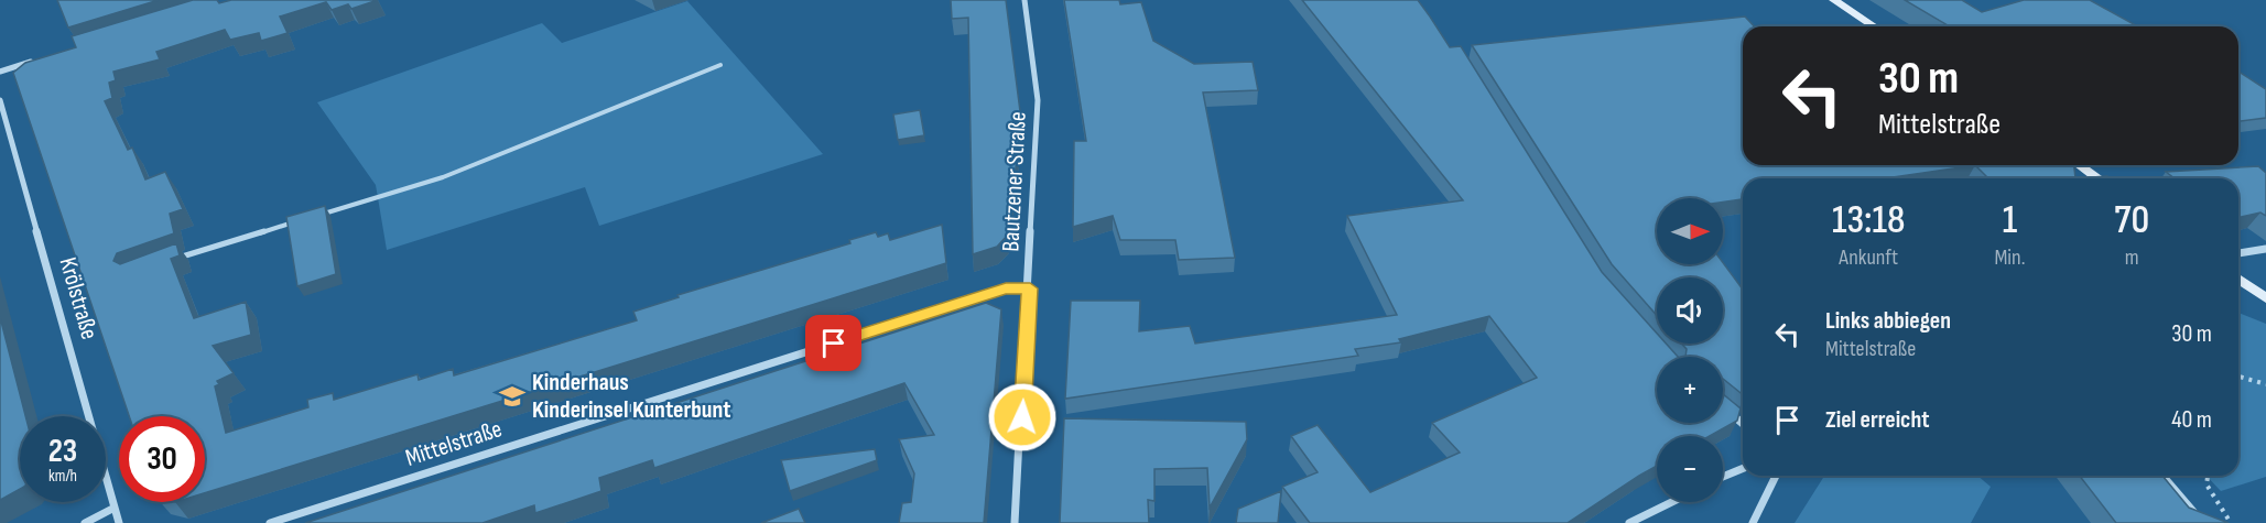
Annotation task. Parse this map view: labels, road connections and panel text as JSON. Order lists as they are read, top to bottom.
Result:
{
  "streets": {
    "street": ["Bautzener Straße", "Krölstraße", "Mittelstraße"]
  },
  "crossings": [
    ["Bautzener Straße", "Mittelstraße"]
  ],
  "places": {
    "school or university": ["Kinderhaus Kinderinsel Kunterbunt"]
  },
  "north": "right",
  "page": {
    "turn": ["30 m", "Mittelstraße"],
    "eta": [
      "13:18",
      "Ankunft",
      "1",
      "Min.",
      "70",
      "m"
    ],
    "map_buttons": ["+", "−"],
    "list": [
      {
        "name": "Links abbiegen",
        "note": "Mittelstraße",
        "value": "30 m"
      },
      {
        "name": "Ziel erreicht",
        "value": "40 m"
      }
    ],
    "speed": "23 km/h",
    "limit": "30"
  }
}
